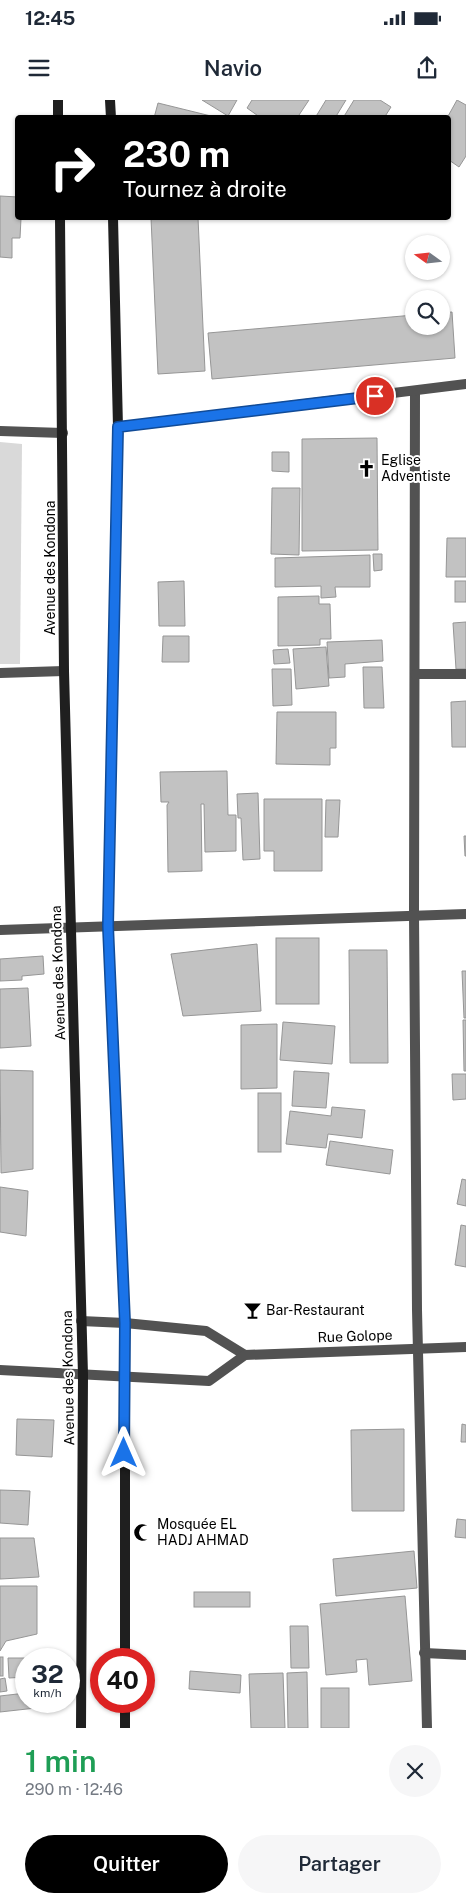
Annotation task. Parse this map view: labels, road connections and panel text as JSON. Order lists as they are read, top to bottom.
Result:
{
  "streets": {
    "street": ["Avenue des Kondona", "Rue Golope"]
  },
  "places": {
    "church": ["Eglise Adventiste"],
    "bar": ["Bar-Restaurant"],
    "mosque": ["Mosquée EL HADJ AHMAD"]
  },
  "north": "left",
  "page": {
    "status": "12:45",
    "header": "Navio",
    "turn": ["230 m", "Tournez à droite"],
    "speed": "32 km/h",
    "limit": "40",
    "heading": ["1 min", "290 m · 12:46"],
    "buttons": ["Quitter", "Partager"]
  }
}
